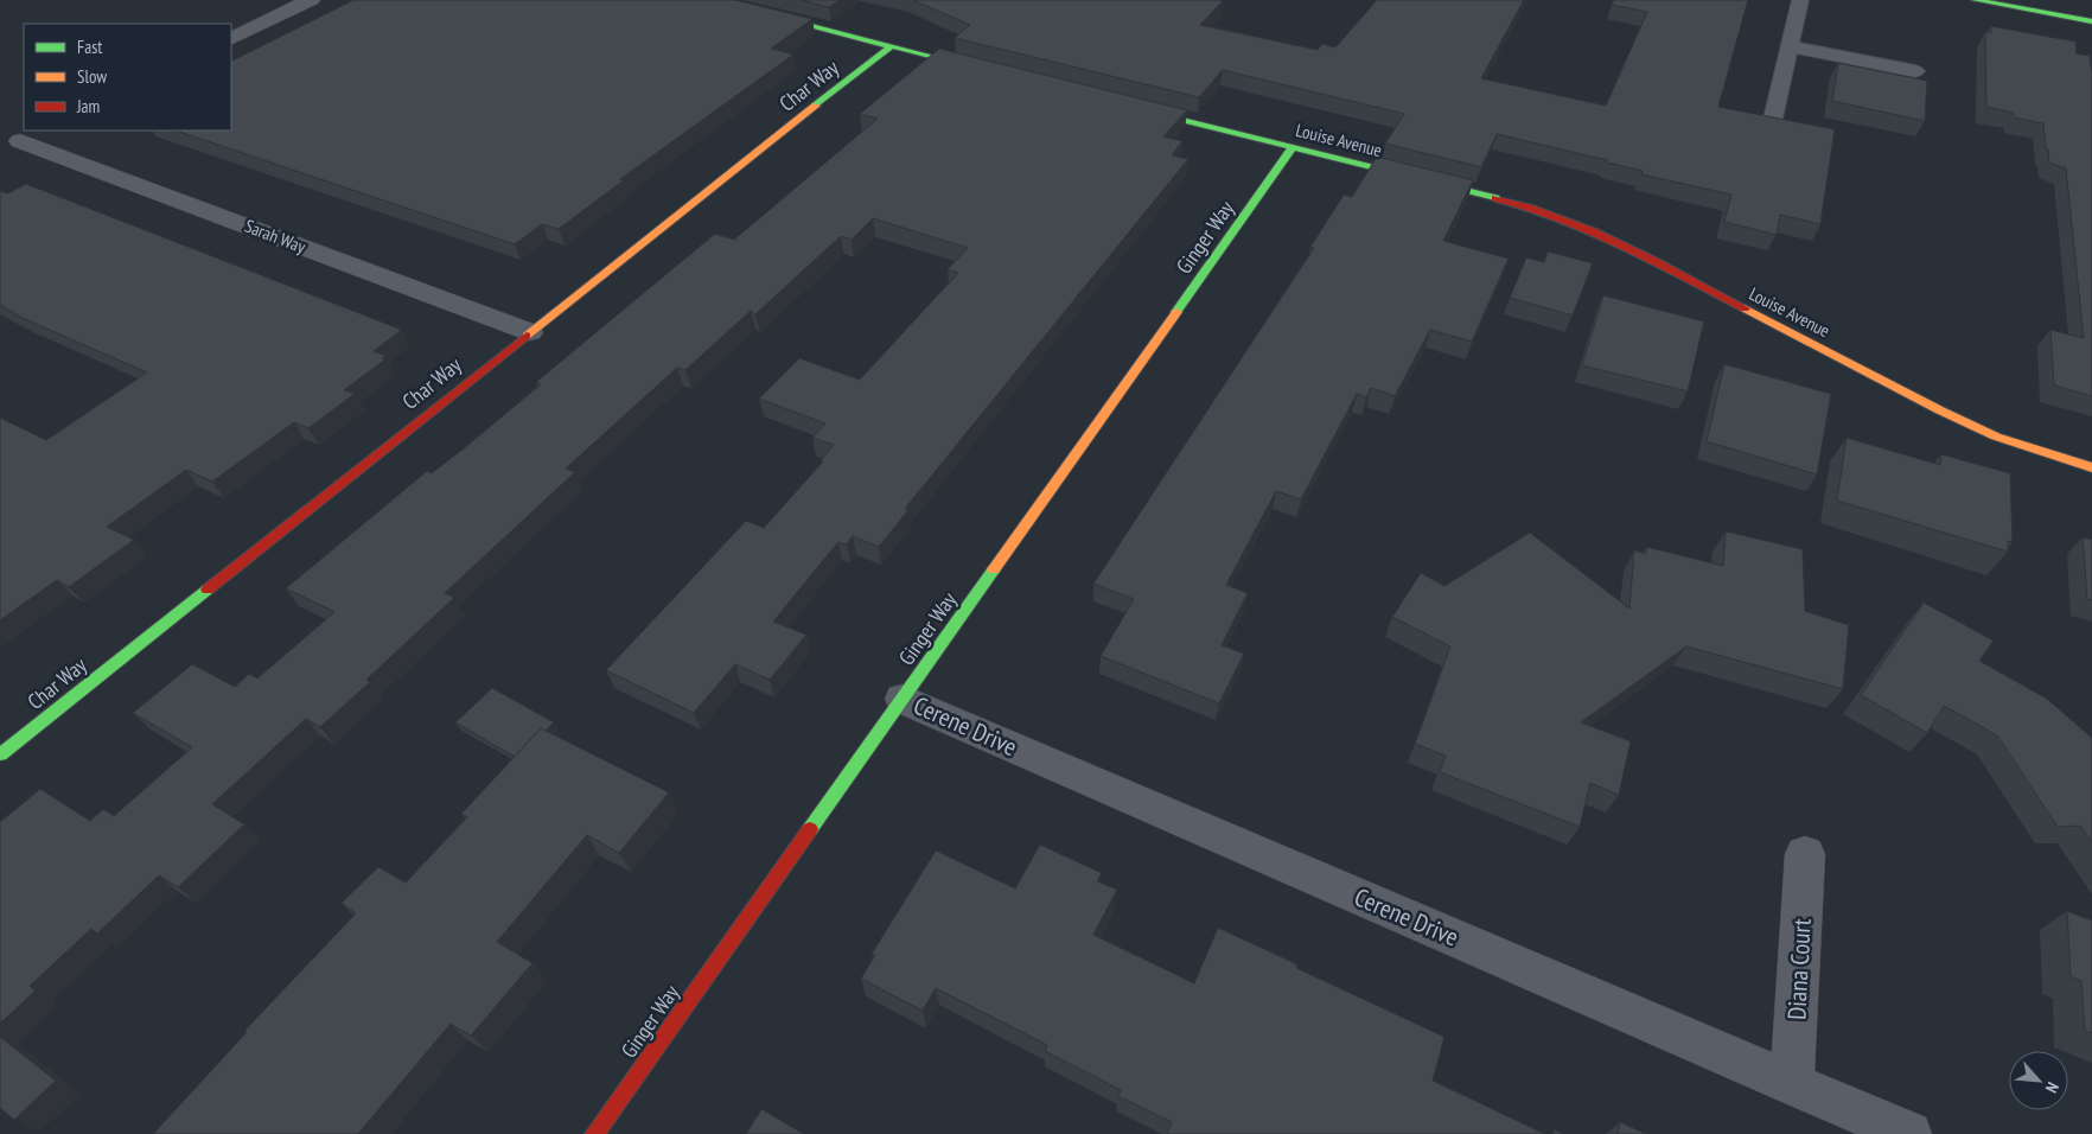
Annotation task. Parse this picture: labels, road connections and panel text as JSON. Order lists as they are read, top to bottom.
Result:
{
  "streets": {
    "street": [
      "Char Way",
      "Louise Avenue",
      "Sarah Way",
      "Ginger Way",
      "Cerene Drive",
      "Diana Court"
    ]
  },
  "crossings": [
    ["Char Way", "Sarah Way"],
    ["Louise Avenue", "Ginger Way"],
    ["Ginger Way", "Cerene Drive"],
    ["Cerene Drive", "Diana Court"]
  ],
  "legend": ["Fast", "Slow", "Jam"],
  "north": "bottom right"
}
